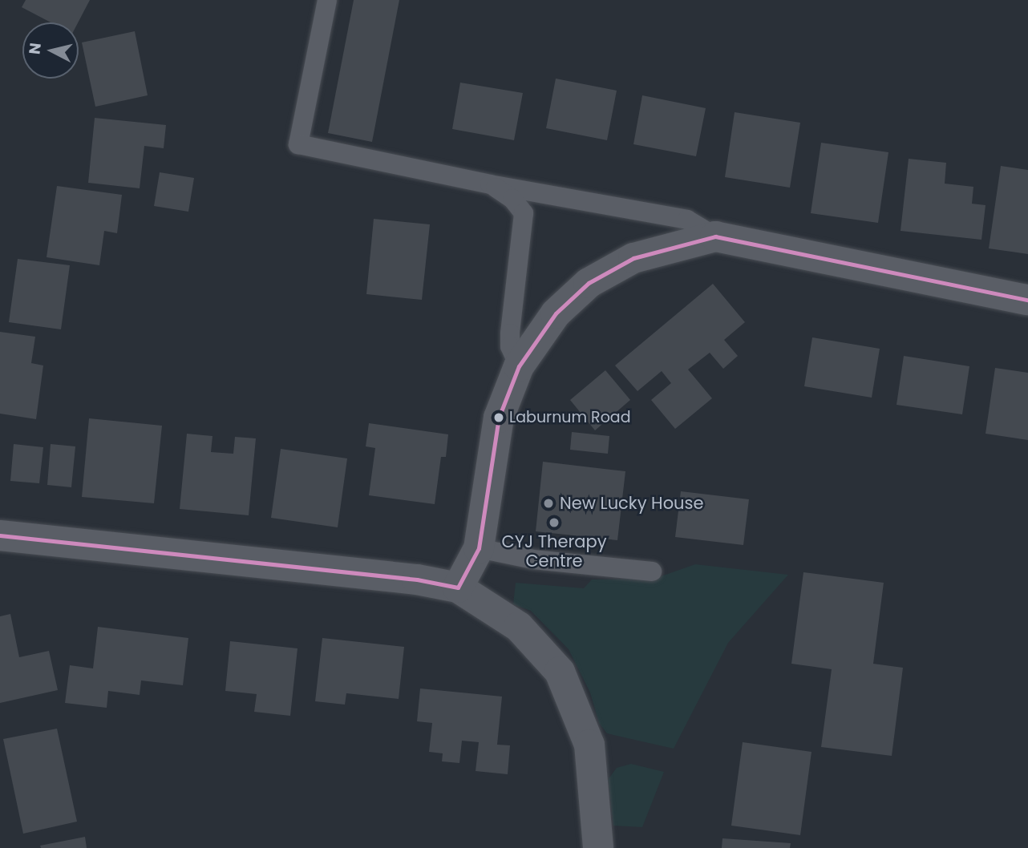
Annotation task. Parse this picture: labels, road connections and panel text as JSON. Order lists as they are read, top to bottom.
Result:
{
  "places": ["Laburnum Road", "New Lucky House", "CYJ Therapy Centre"],
  "north": "left"
}
